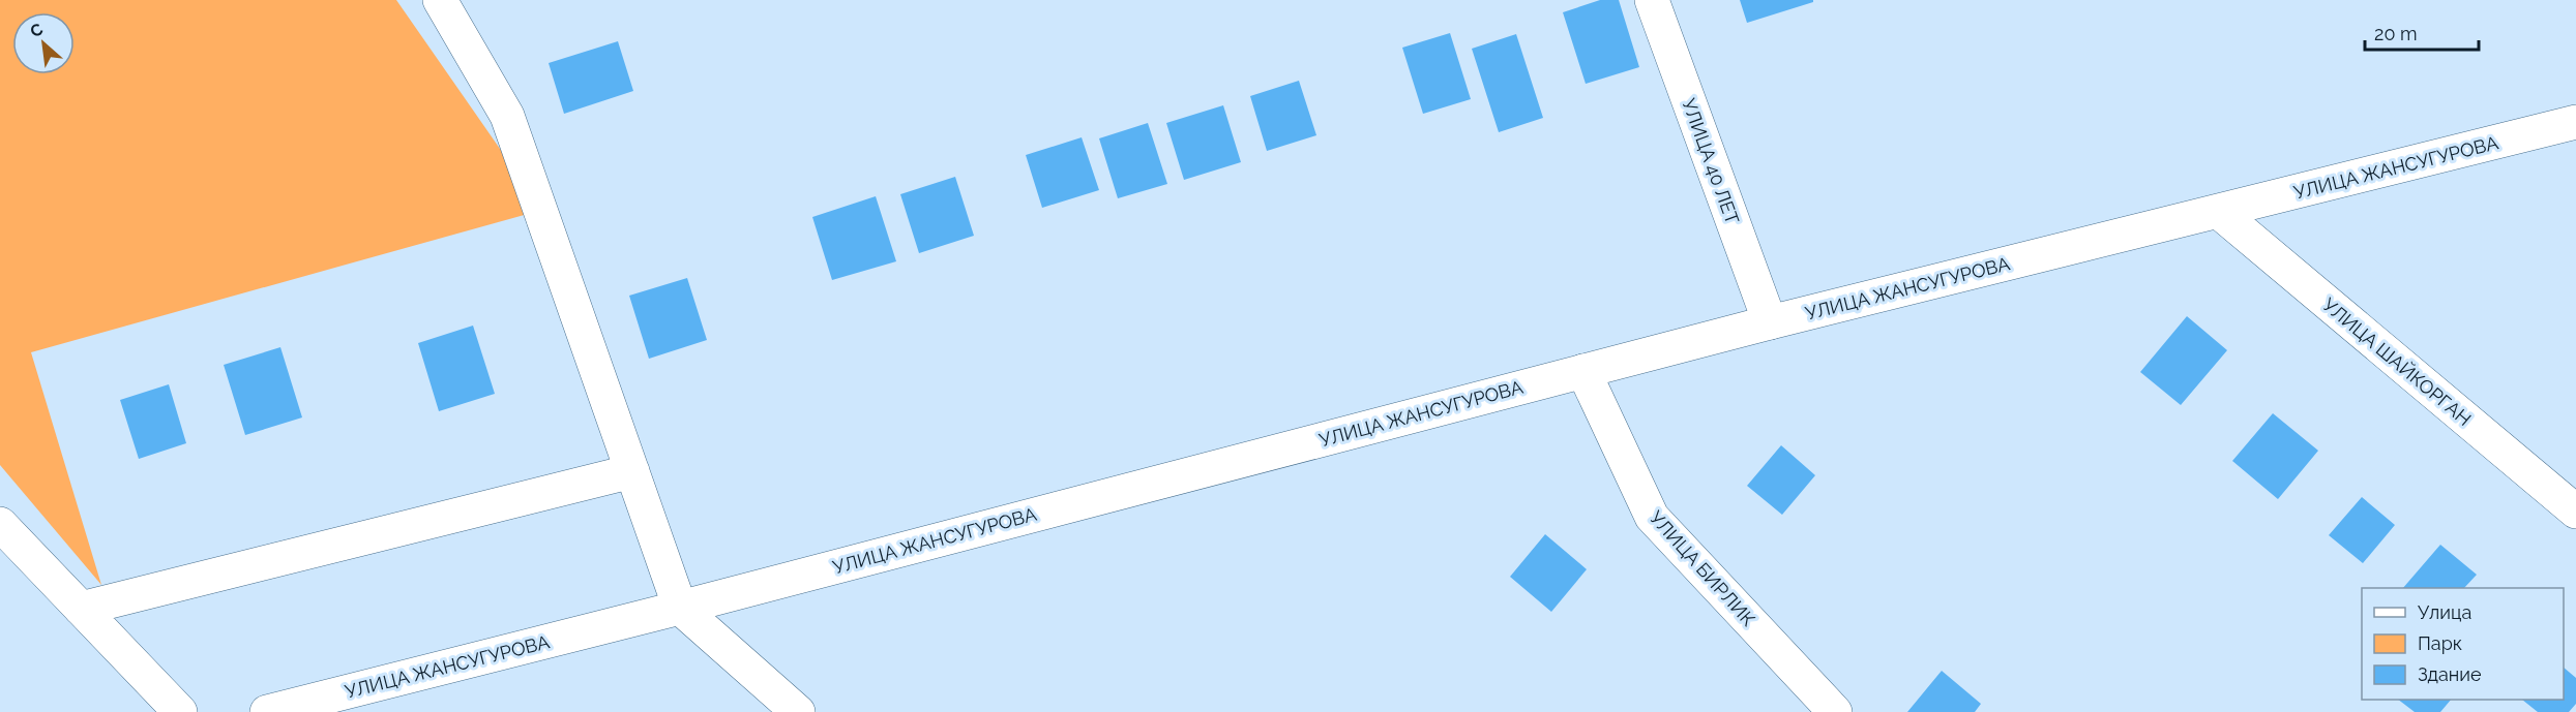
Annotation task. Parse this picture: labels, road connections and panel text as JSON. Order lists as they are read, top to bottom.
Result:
{
  "streets": {
    "street": [
      "УЛИЦА 40 ЛЕТ",
      "УЛИЦА ЖАНСУГУРОВА",
      "УЛИЦА ШАЙКОРГАН",
      "УЛИЦА БИРЛИК"
    ]
  },
  "crossings": [
    ["УЛИЦА 40 ЛЕТ", "УЛИЦА ЖАНСУГУРОВА"],
    ["УЛИЦА ЖАНСУГУРОВА", "УЛИЦА ШАЙКОРГАН"],
    ["УЛИЦА ЖАНСУГУРОВА", "УЛИЦА БИРЛИК"]
  ],
  "legend": ["Улица", "Парк", "Здание"],
  "scale_bar": "20 m",
  "north": "top left"
}
